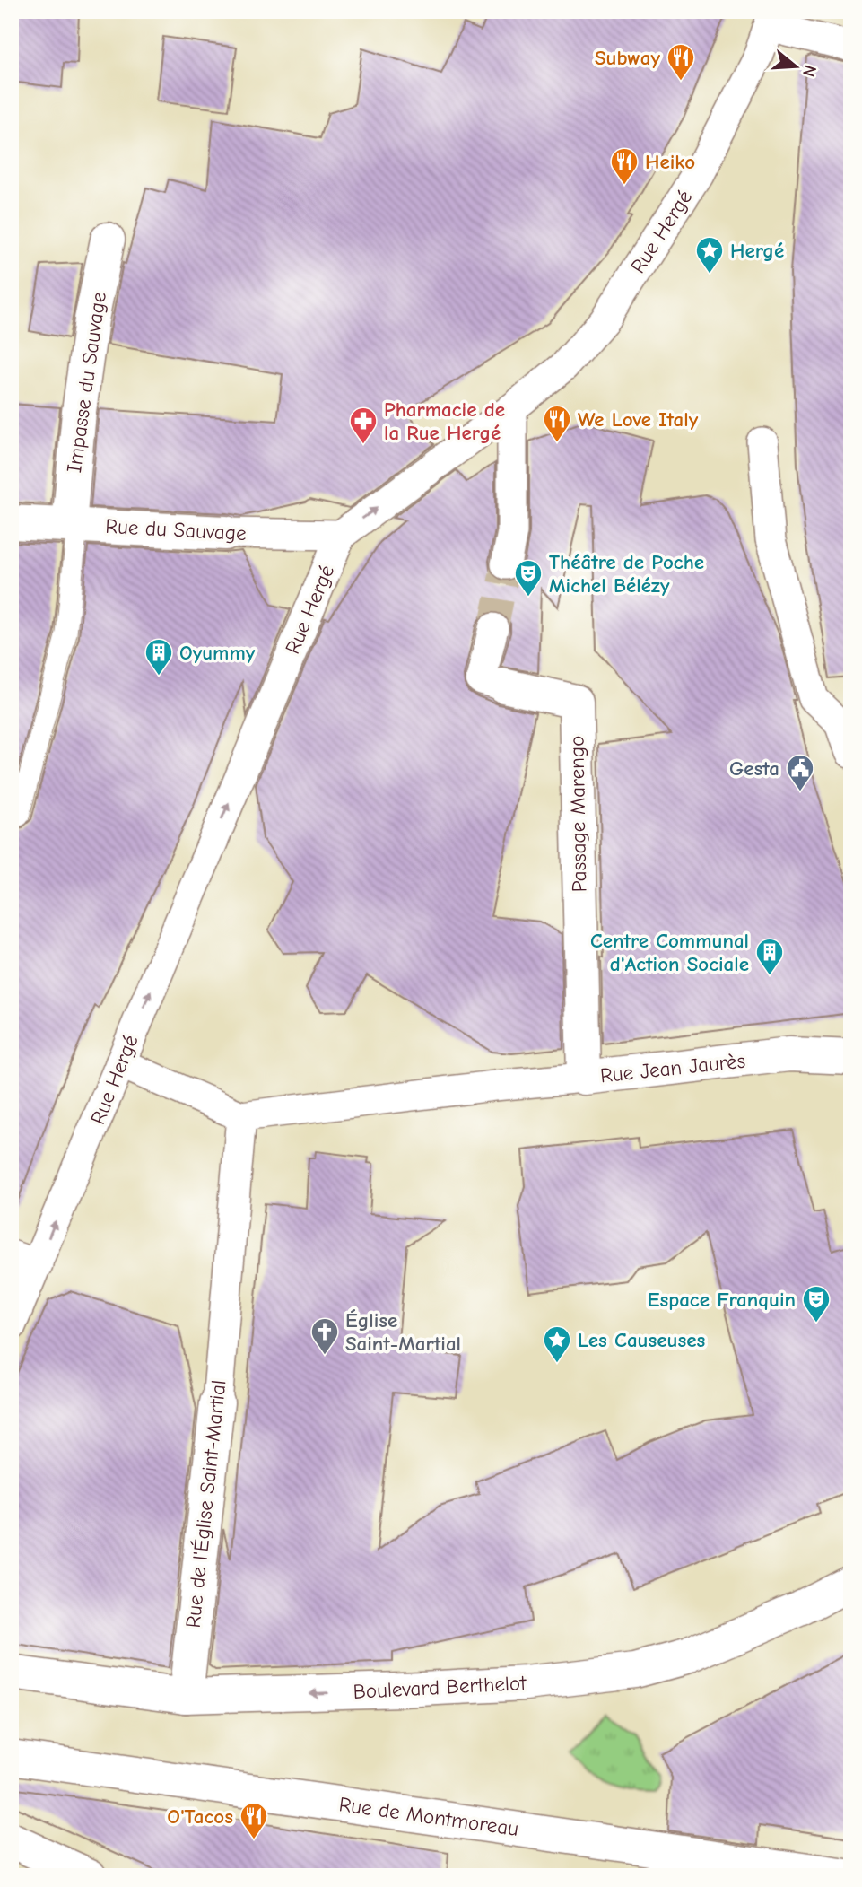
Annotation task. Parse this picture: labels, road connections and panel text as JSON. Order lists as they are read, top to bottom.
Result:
{
  "streets": {
    "street": [
      "Rue Hergé",
      "Impasse du Sauvage",
      "Rue du Sauvage",
      "Passage Marengo",
      "Rue Jean Jaurès",
      "Rue de l'Église Saint-Martial",
      "Boulevard Berthelot",
      "Rue de Montmoreau"
    ]
  },
  "crossings": [
    ["Rue Hergé", "Rue du Sauvage"],
    ["Impasse du Sauvage", "Rue du Sauvage"],
    ["Passage Marengo", "Rue Jean Jaurès"],
    ["Rue Jean Jaurès", "Rue de l'Église Saint-Martial"],
    ["Rue de l'Église Saint-Martial", "Boulevard Berthelot"]
  ],
  "one_way": ["Rue Hergé", "Boulevard Berthelot"],
  "places": {
    "restaurant": [
      "Subway",
      "Heiko",
      "We Love Italy",
      "O'Tacos"
    ],
    "place": ["Hergé", "Les Causeuses"],
    "pharmacy": ["Pharmacie de la Rue Hergé"],
    "theatre": ["Théâtre de Poche Michel Bélézy", "Espace Franquin"],
    "building": ["Oyummy", "Centre Communal d'Action Sociale"],
    "public building": ["Gesta"],
    "church": ["Église Saint-Martial"]
  },
  "north": "right"
}
